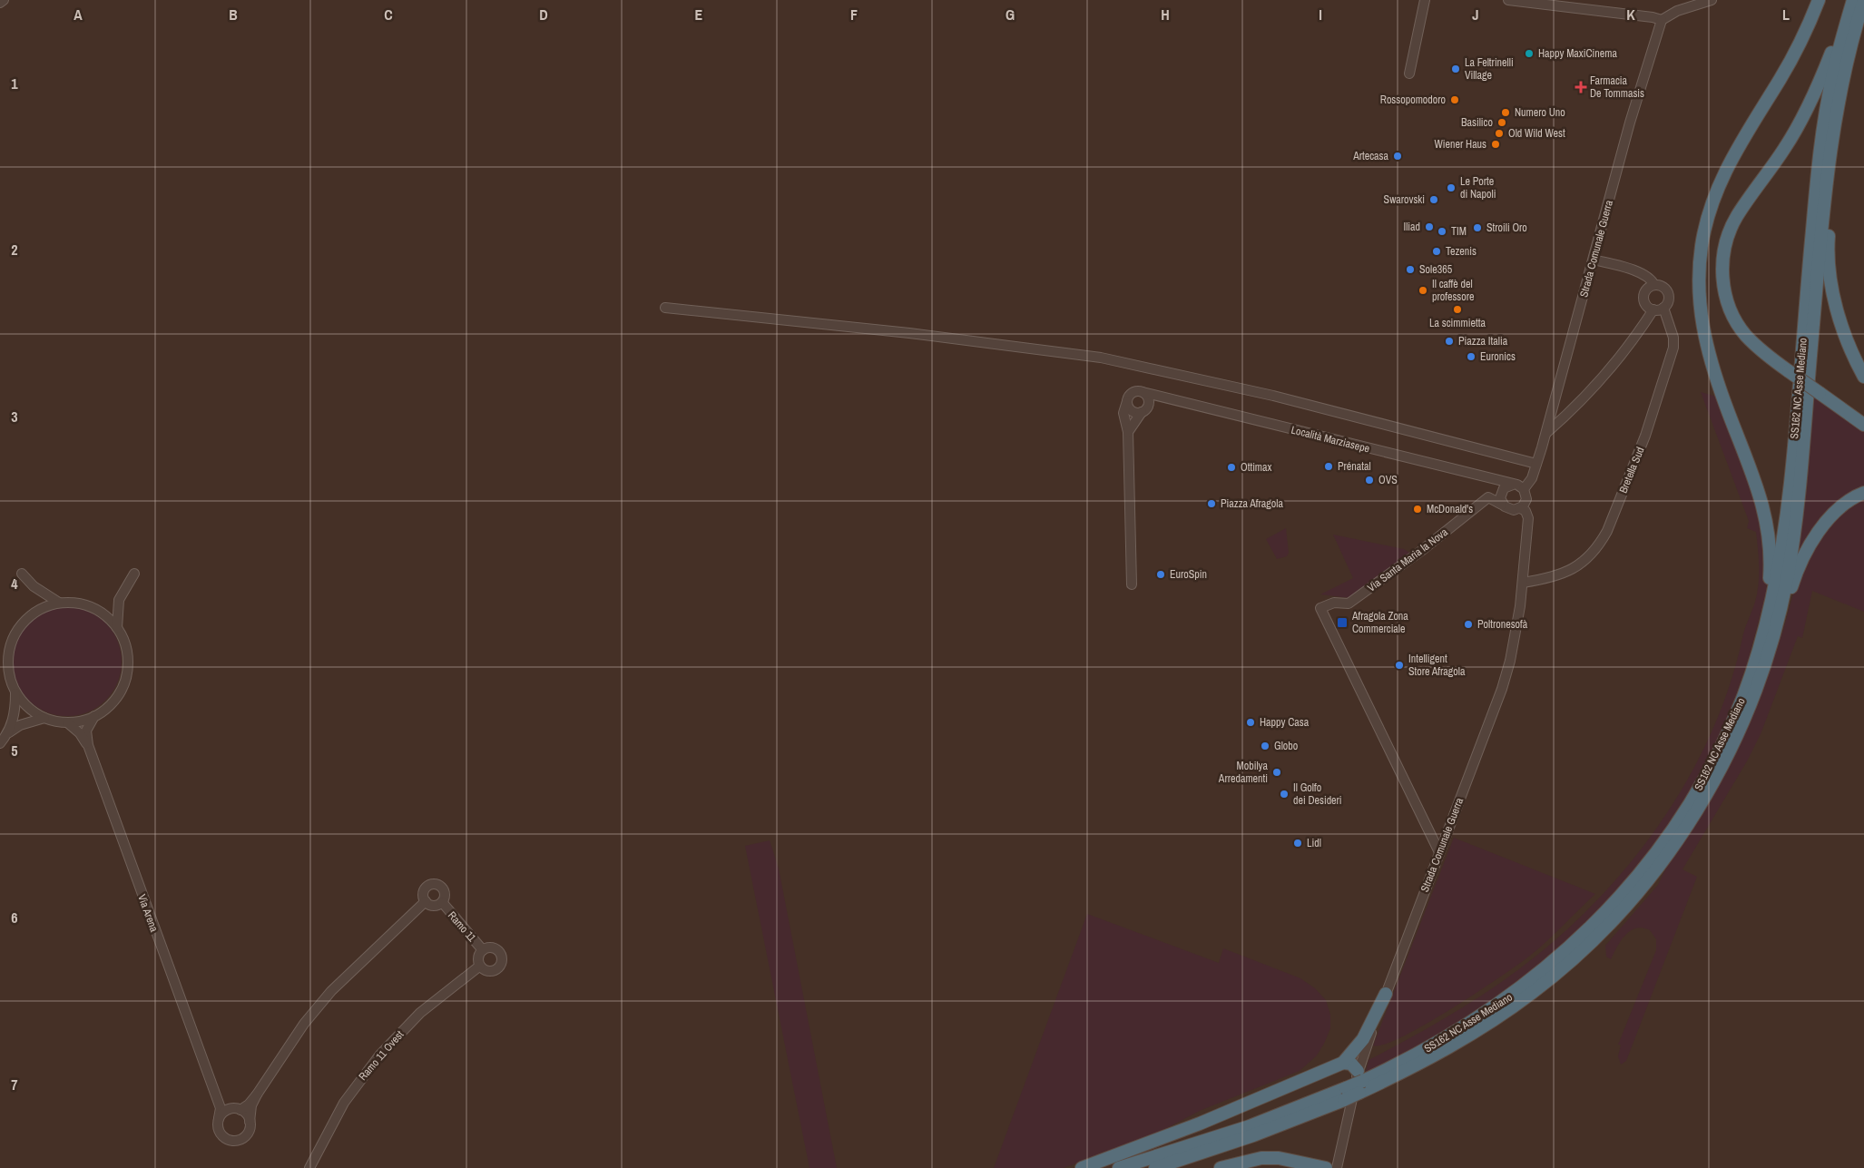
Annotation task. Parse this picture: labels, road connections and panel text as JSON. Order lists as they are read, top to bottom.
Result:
{
  "streets": {
    "highway": ["SS162 NC Asse Mediano"],
    "street": [
      "Strada Comunale Guerra",
      "Località Marziasepe",
      "Bretella Sud",
      "Via Santa Maria la Nova",
      "Via Arena",
      "Ramo 11",
      "Ramo 11 Ovest"
    ]
  },
  "crossings": [
    ["Strada Comunale Guerra", "SS162 NC Asse Mediano"],
    ["Strada Comunale Guerra", "Località Marziasepe"],
    ["Strada Comunale Guerra", "Bretella Sud"],
    ["Strada Comunale Guerra", "Via Santa Maria la Nova"],
    ["Località Marziasepe", "Via Santa Maria la Nova"],
    ["Ramo 11", "Ramo 11 Ovest"]
  ],
  "places": {
    "other": [
      "Happy MaxiCinema",
      "La Feltrinelli Village",
      "Rossopomodoro",
      "Numero Uno",
      "Basilico",
      "Old Wild West",
      "Wiener Haus",
      "Artecasa",
      "Le Porte di Napoli",
      "Swarovski",
      "Iliad",
      "Stroili Oro",
      "TIM",
      "Tezenis",
      "Sole365",
      "Il caffè del professore",
      "La scimmietta",
      "Piazza Italia",
      "Euronics",
      "Prénatal",
      "Ottimax",
      "OVS",
      "Piazza Afragola",
      "McDonald's",
      "EuroSpin",
      "Poltronesofà",
      "Intelligent Store Afragola",
      "Happy Casa",
      "Globo",
      "Mobilya Arredamenti",
      "Il Golfo dei Desideri",
      "Lidl"
    ],
    "health": ["Farmacia De Tommasis"],
    "transit": ["Afragola Zona Commerciale"]
  },
  "grid": {
    "columns": [
      "A",
      "B",
      "C",
      "D",
      "E",
      "F",
      "G",
      "H",
      "I",
      "J",
      "K",
      "L"
    ],
    "rows": [
      "1",
      "2",
      "3",
      "4",
      "5",
      "6",
      "7"
    ]
  }
}
